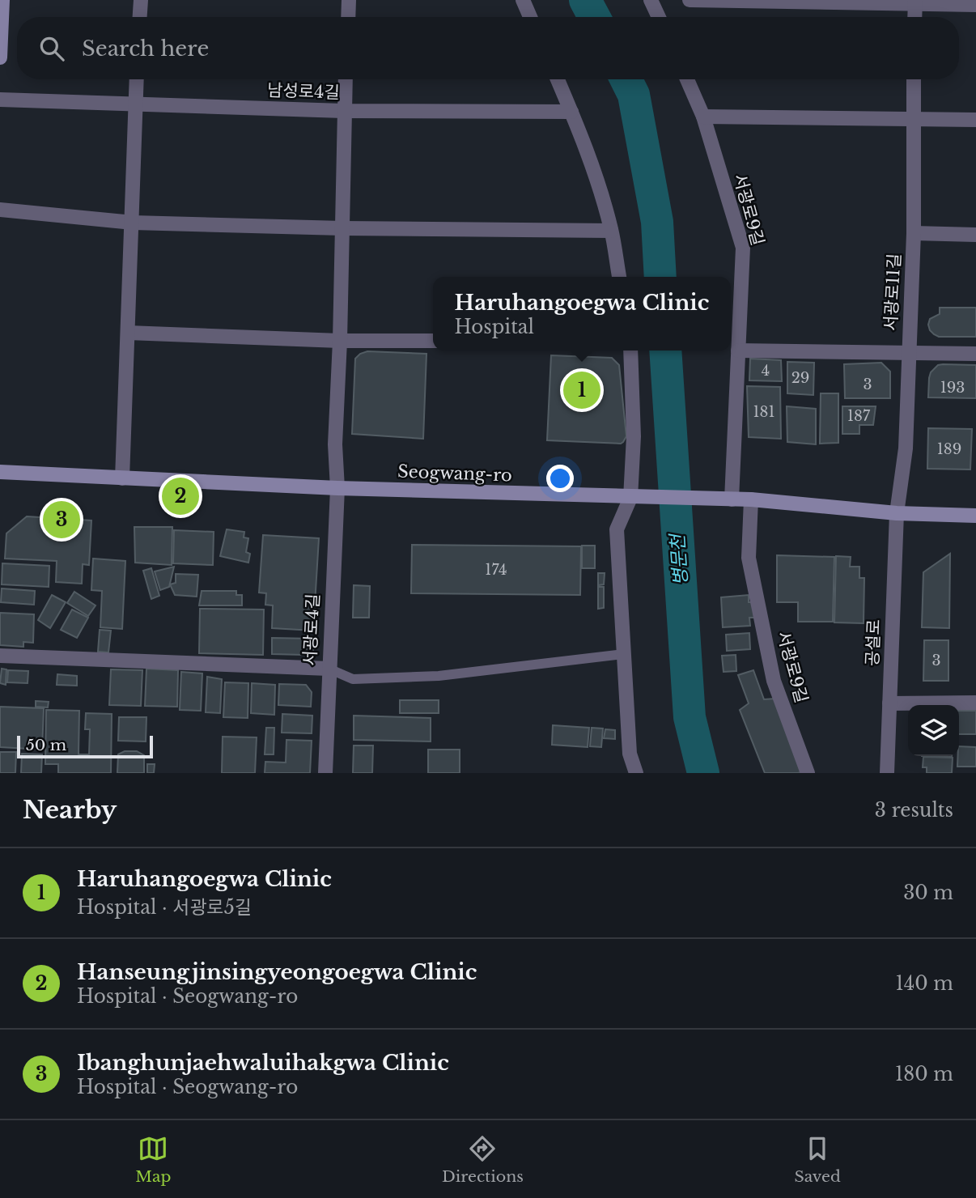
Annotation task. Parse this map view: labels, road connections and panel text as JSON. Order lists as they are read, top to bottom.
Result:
{
  "streets": {
    "main road": ["Seogwang-ro"],
    "street": [
      "남성로4길",
      "서광로9길",
      "서광로11길",
      "서광로4길",
      "공설로"
    ]
  },
  "crossings": [
    ["남성로4길", "서광로4길"],
    ["서광로9길", "Seogwang-ro"],
    ["서광로11길", "공설로"],
    ["Seogwang-ro", "서광로4길"]
  ],
  "water": ["병문천"],
  "house_numbers": [
    "4",
    "29",
    "3",
    "193",
    "181",
    "187",
    "189",
    "174",
    "3"
  ],
  "scale_bar": "50 m",
  "page": {
    "search": "Search here",
    "popup": ["Haruhangoegwa Clinic", "Hospital"],
    "pins": ["1", "2", "3"],
    "scale": "50 m",
    "heading": ["Nearby", "3 results"],
    "list": [
      {
        "mark": "1",
        "name": "Haruhangoegwa Clinic",
        "note": "Hospital · 서광로5길",
        "value": "30 m"
      },
      {
        "mark": "2",
        "name": "Hanseungjinsingyeongoegwa Clinic",
        "note": "Hospital · Seogwang-ro",
        "value": "140 m"
      },
      {
        "mark": "3",
        "name": "Ibanghunjaehwaluihakgwa Clinic",
        "note": "Hospital · Seogwang-ro",
        "value": "180 m"
      }
    ],
    "nav": ["Map", "Directions", "Saved"]
  }
}
